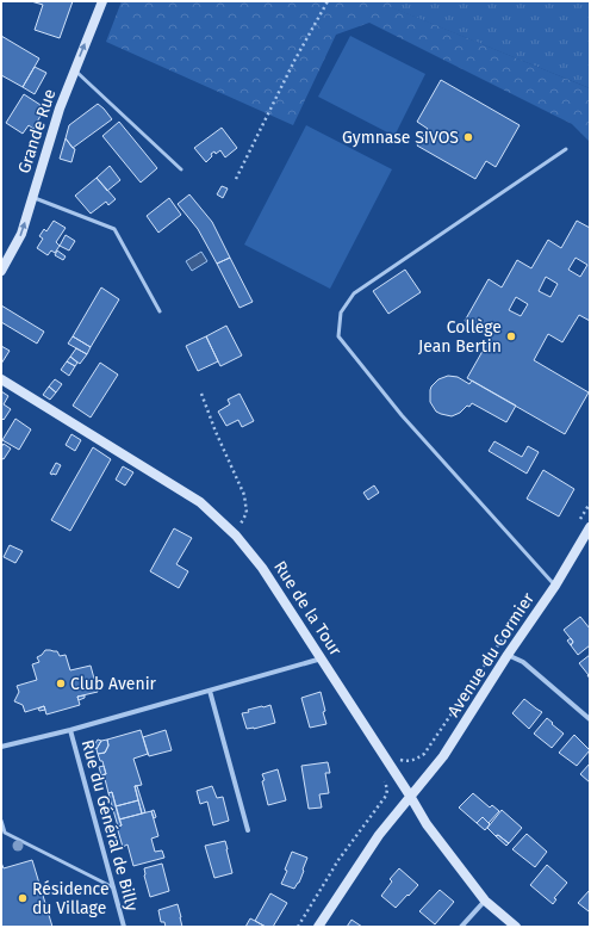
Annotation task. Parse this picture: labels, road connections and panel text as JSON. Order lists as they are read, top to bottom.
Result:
{
  "streets": {
    "street": [
      "Grande Rue",
      "Rue de la Tour",
      "Avenue du Cormier",
      "Rue du Général de Billy"
    ]
  },
  "crossings": [
    ["Rue de la Tour", "Avenue du Cormier"]
  ],
  "one_way": ["Grande Rue"],
  "places": [
    "Gymnase SIVOS",
    "Collège Jean Bertin",
    "Club Avenir",
    "Résidence du Village"
  ]
}
